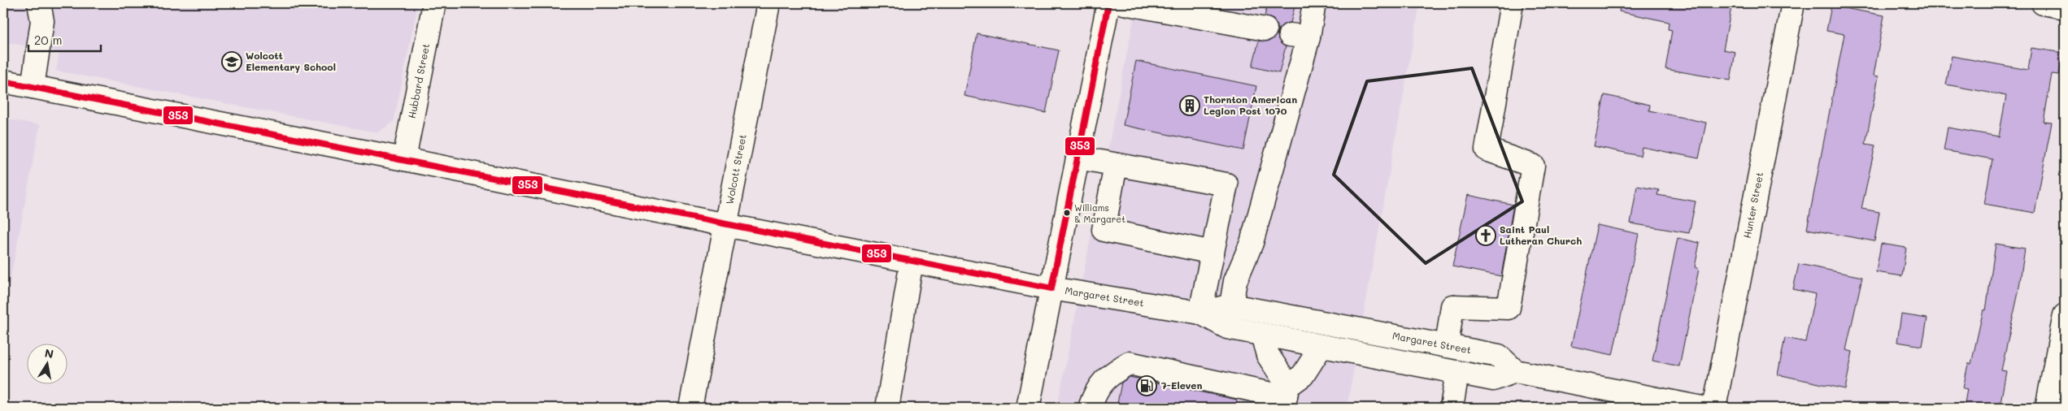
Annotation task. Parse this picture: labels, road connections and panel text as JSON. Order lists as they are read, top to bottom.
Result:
{
  "streets": {
    "street": [
      "Hubbard Street",
      "Wolcott Street",
      "Hunter Street",
      "Margaret Street"
    ]
  },
  "crossings": [
    ["Hubbard Street", "Margaret Street"],
    ["Wolcott Street", "Margaret Street"]
  ],
  "places": {
    "school or university": ["Wolcott Elementary School"],
    "building": ["Thornton American Legion Post 1070"],
    "other": ["Williams & Margaret"],
    "church": ["Saint Paul Lutheran Church"],
    "fuel station": ["7-Eleven"]
  },
  "lines": ["transit line 353"],
  "scale_bar": "20 m",
  "north": "top"
}
